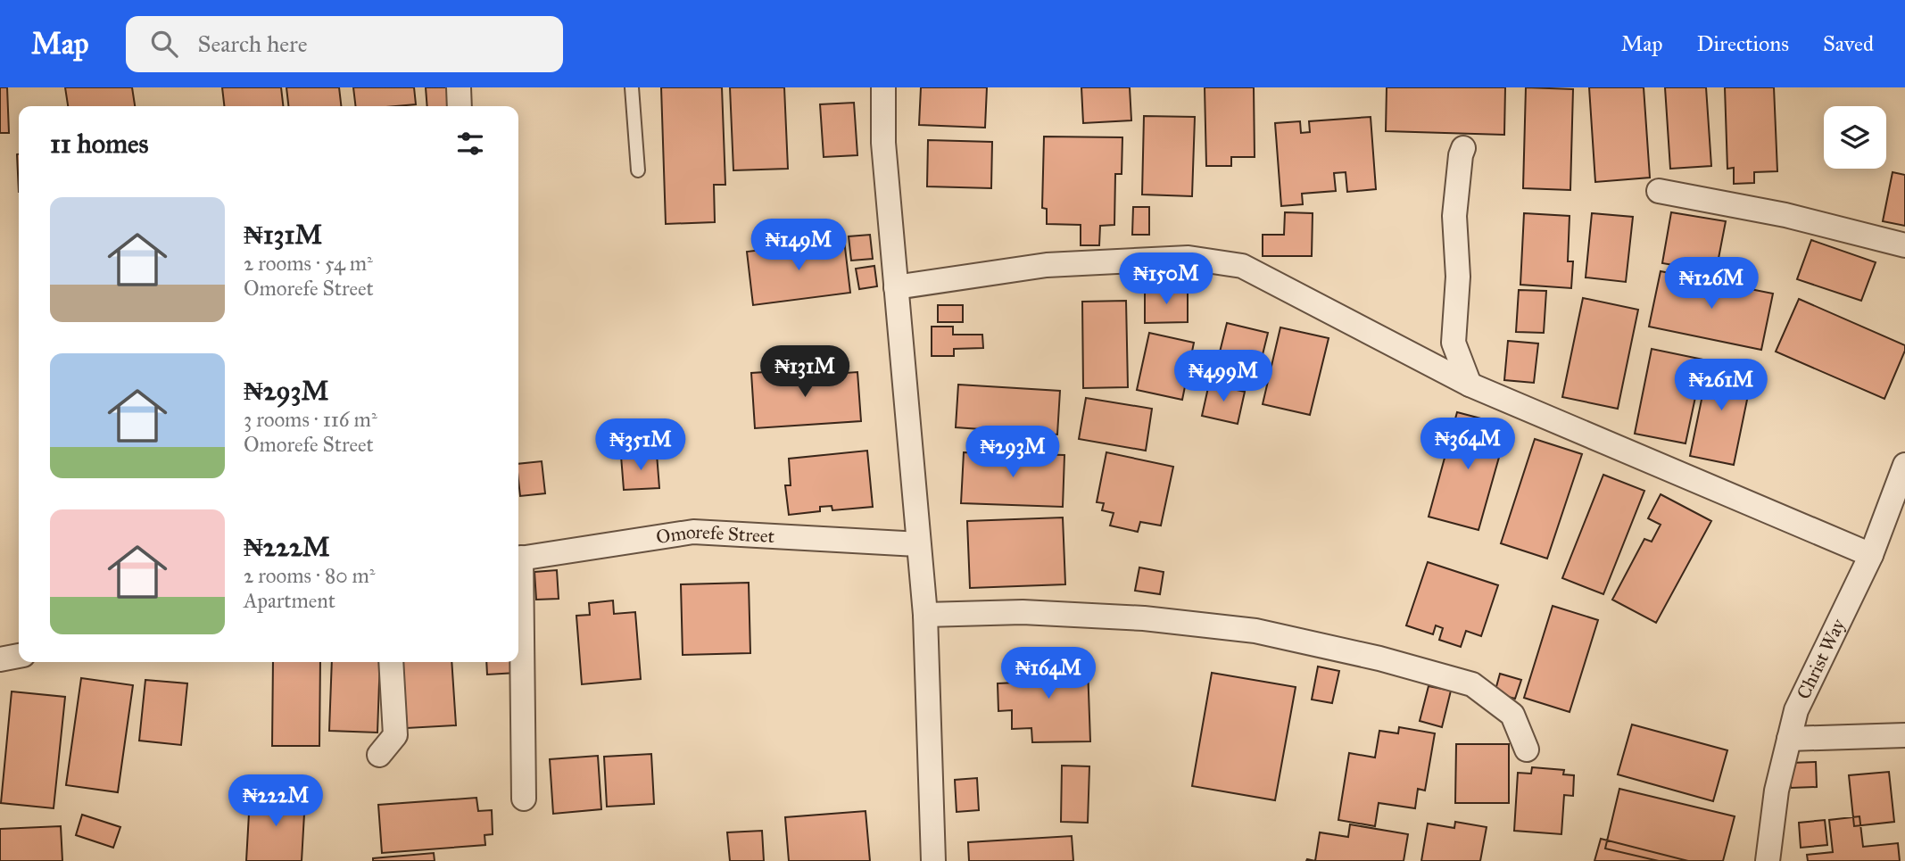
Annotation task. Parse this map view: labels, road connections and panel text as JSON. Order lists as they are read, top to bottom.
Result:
{
  "streets": {
    "street": ["Omorefe Street", "Christ Way"]
  },
  "page": {
    "header": "Map",
    "search": "Search here",
    "nav": ["Map", "Directions", "Saved"],
    "heading": "11 homes",
    "list": [
      {
        "name": "₦131M",
        "note": "2 rooms · 54 m² · Omorefe Street"
      },
      {
        "name": "₦293M",
        "note": "3 rooms · 116 m² · Omorefe Street"
      },
      {
        "name": "₦222M",
        "note": "2 rooms · 80 m² · Apartment"
      }
    ],
    "price": [
      "₦149M",
      "₦150M",
      "₦126M",
      "₦131M",
      "₦499M",
      "₦261M",
      "₦364M",
      "₦351M",
      "₦293M",
      "₦164M",
      "₦222M"
    ]
  }
}
